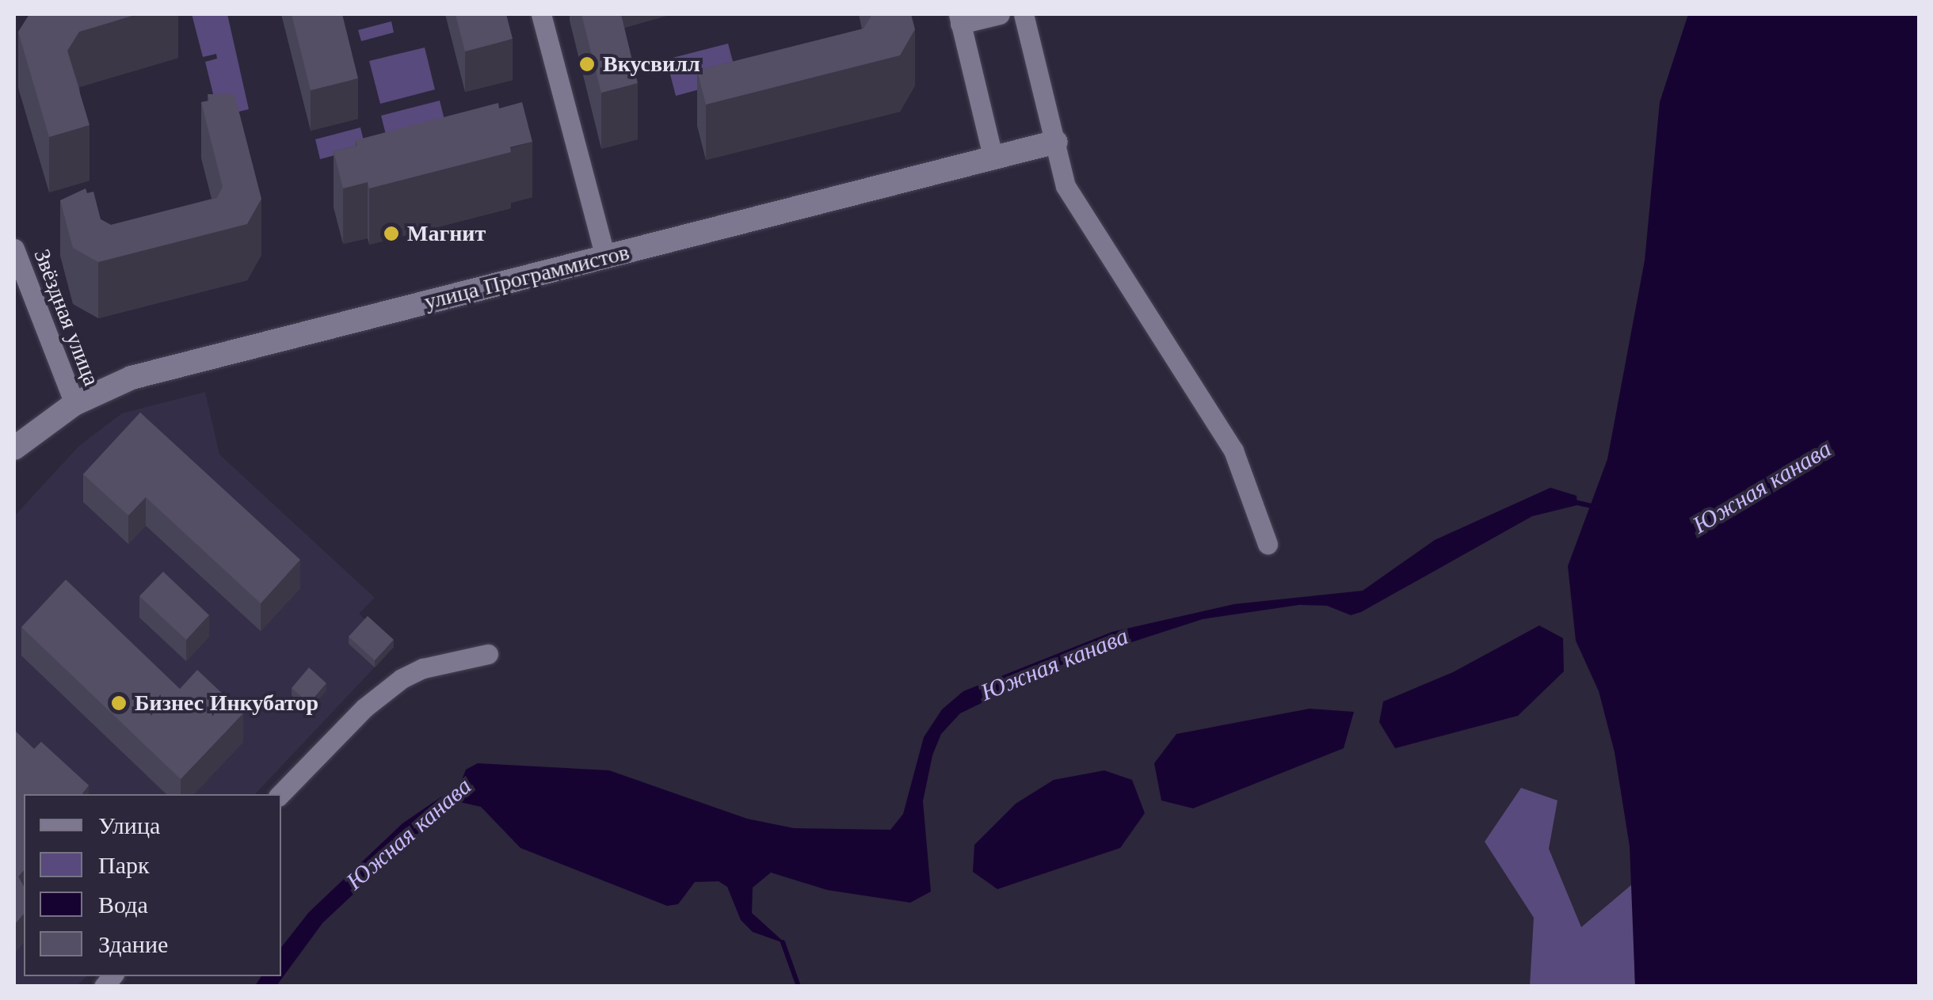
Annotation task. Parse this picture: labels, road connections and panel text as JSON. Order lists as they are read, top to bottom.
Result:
{
  "streets": {
    "street": ["улица Программистов", "Звёздная улица"]
  },
  "crossings": [
    ["улица Программистов", "Звёздная улица"]
  ],
  "water": ["Южная канава"],
  "places": ["Вкусвилл", "Магнит", "Бизнес Инкубатор"],
  "legend": [
    "Улица",
    "Парк",
    "Вода",
    "Здание"
  ]
}
